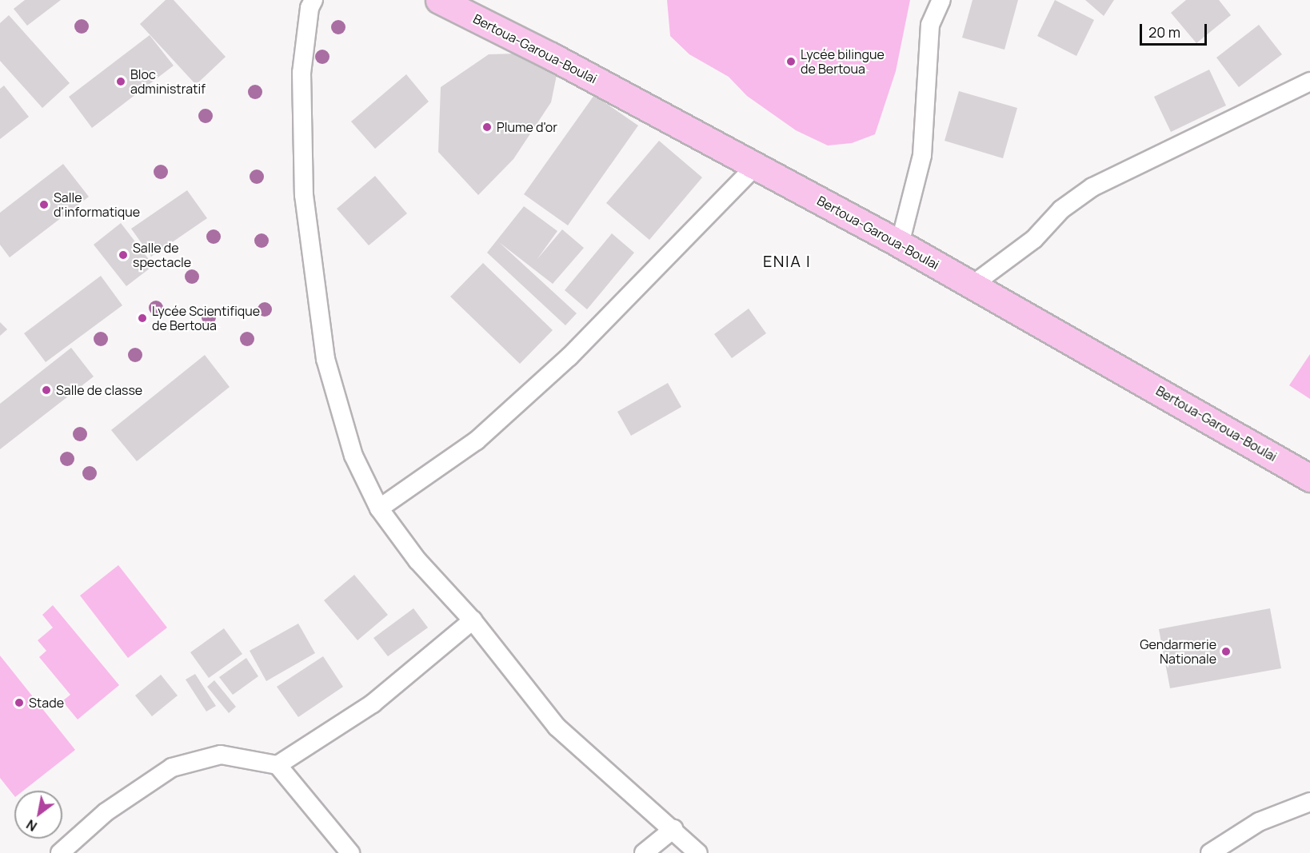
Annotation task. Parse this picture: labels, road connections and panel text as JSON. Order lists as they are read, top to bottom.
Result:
{
  "streets": {
    "highway": ["Bertoua-Garoua-Boulai"]
  },
  "districts": ["ENIA I"],
  "places": [
    "Lycée bilingue de Bertoua",
    "Bloc administratif",
    "Plume d'or",
    "Salle d'informatique",
    "Salle de spectacle",
    "Lycée Scientifique de Bertoua",
    "Salle de classe",
    "Gendarmerie Nationale",
    "Stade"
  ],
  "scale_bar": "20 m",
  "north": "bottom left"
}
